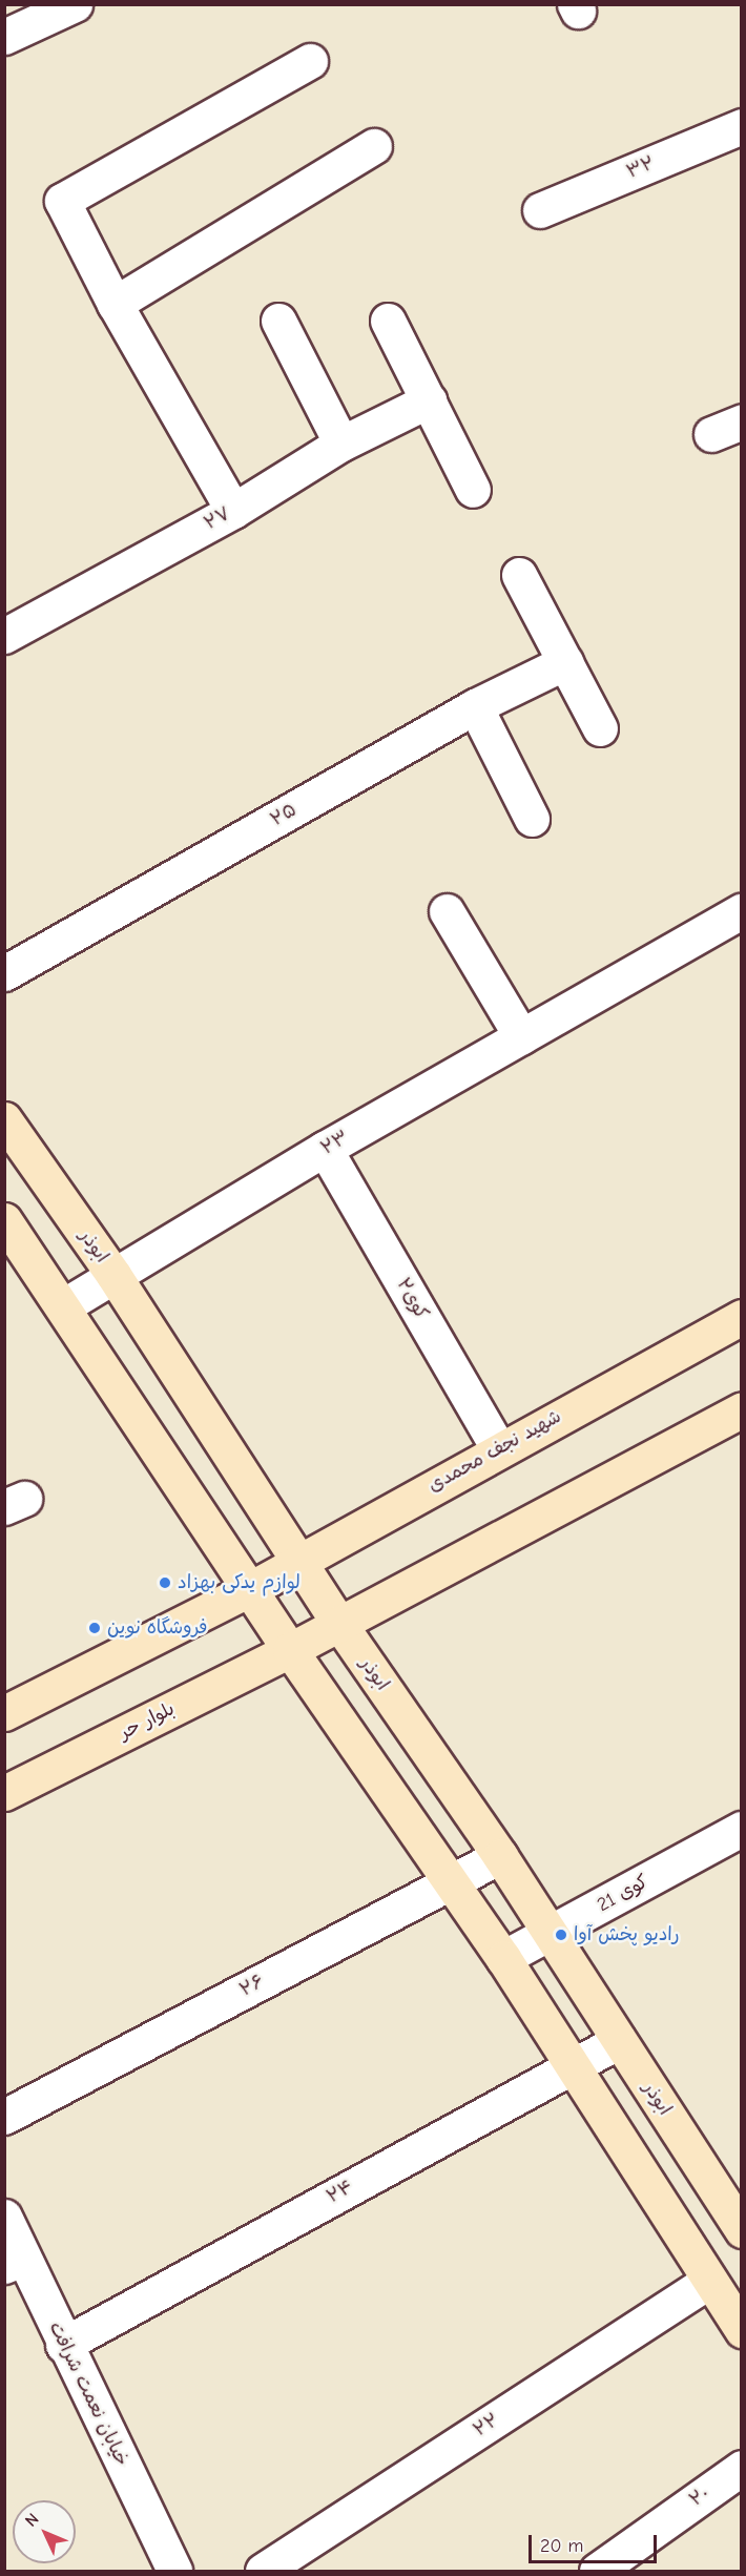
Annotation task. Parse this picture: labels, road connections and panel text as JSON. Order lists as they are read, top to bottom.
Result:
{
  "streets": {
    "main road": ["ابوذر", "شهید نجف محمدی", "بلوار حر"],
    "street": [
      "۳۲",
      "۲۷",
      "۲۵",
      "۲۳",
      "کوی۲",
      "کوی 21",
      "۲۶",
      "۲۴",
      "خیابان نعمت شرافت",
      "۲۲",
      "۲۰"
    ]
  },
  "crossings": [
    ["۲۳", "ابوذر"],
    ["۲۳", "کوی۲"],
    ["ابوذر", "شهید نجف محمدی"],
    ["ابوذر", "کوی 21"],
    ["ابوذر", "۲۶"],
    ["ابوذر", "۲۴"],
    ["کوی۲", "شهید نجف محمدی"],
    ["۲۴", "خیابان نعمت شرافت"]
  ],
  "places": ["لوازم یدکی بهزاد", "فروشگاه نوین", "رادیو پخش آوا"],
  "scale_bar": "20 m",
  "north": "top left"
}
